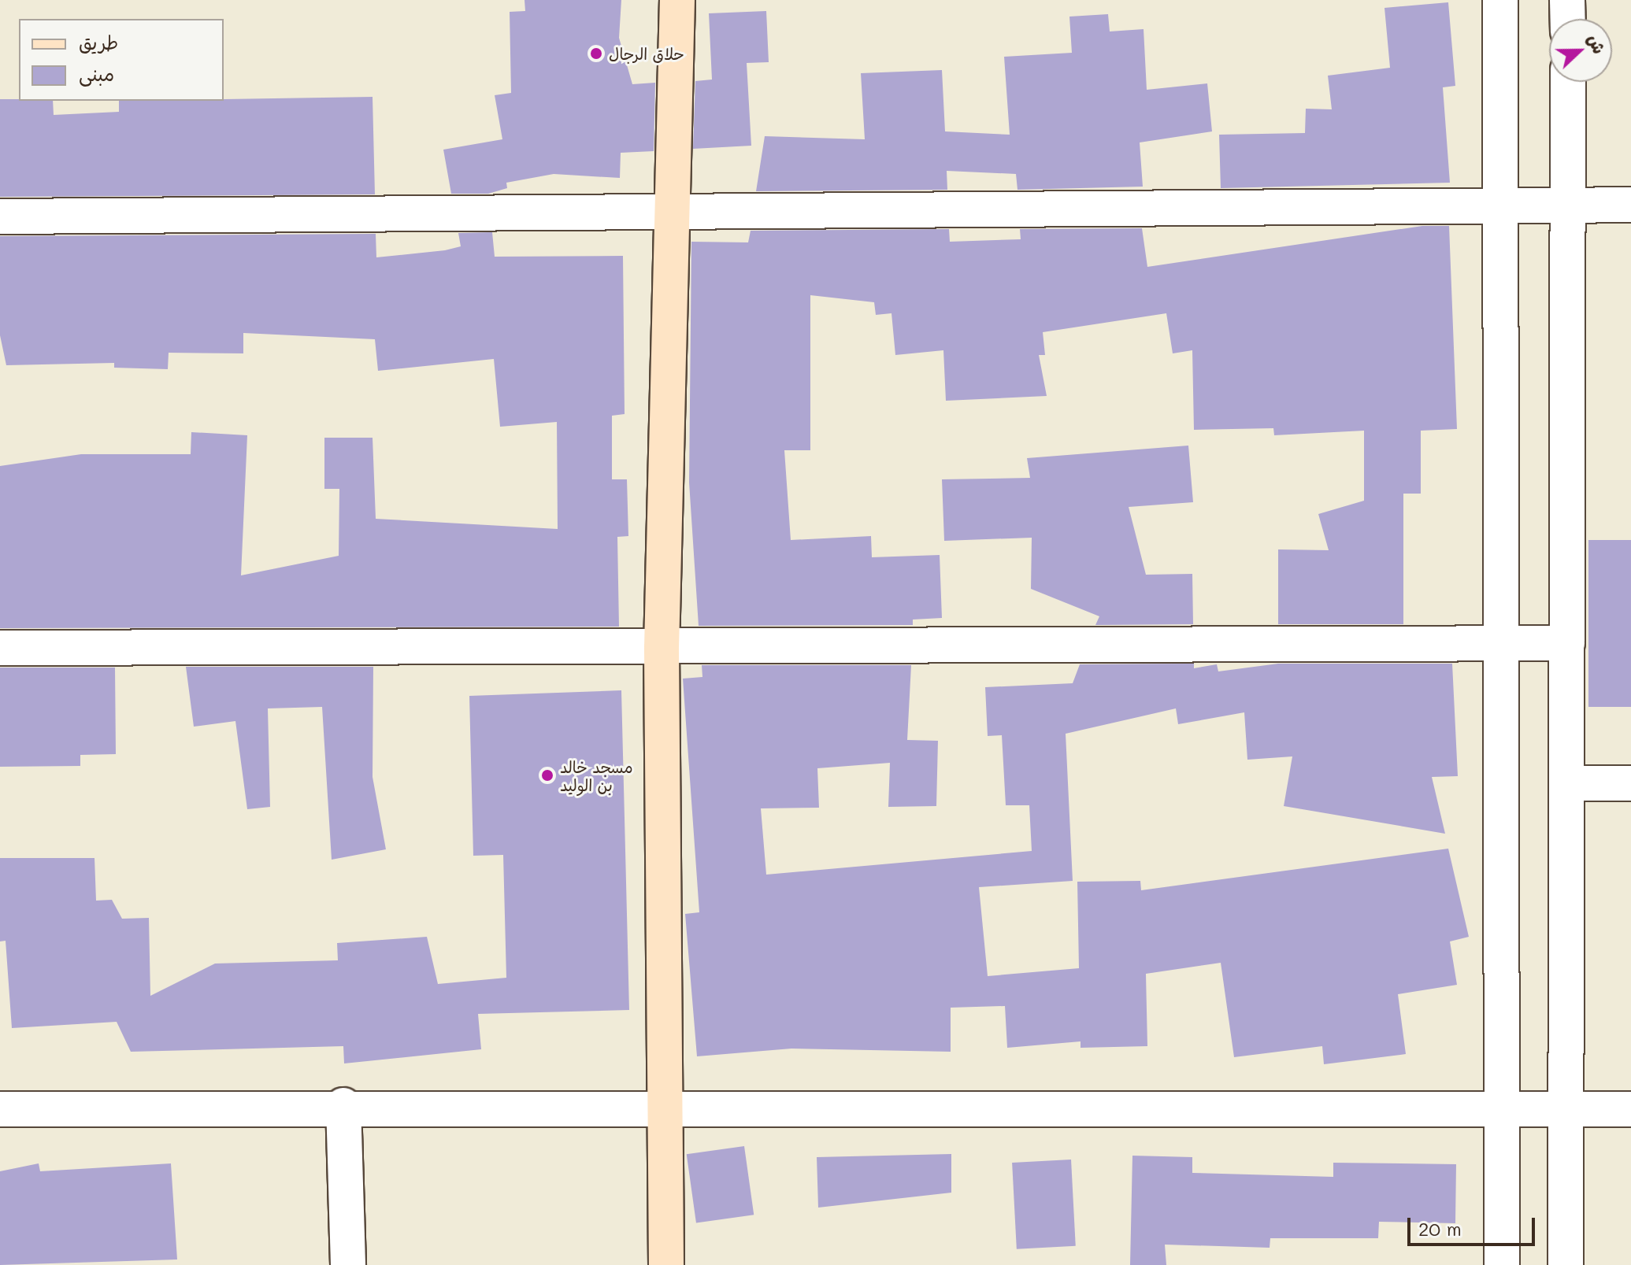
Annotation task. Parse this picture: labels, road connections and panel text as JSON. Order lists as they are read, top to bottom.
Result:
{
  "places": ["حلاق الرجال", "مسجد خالد بن الوليد"],
  "legend": ["طريق", "مبنى"],
  "scale_bar": "20 m",
  "north": "right"
}
